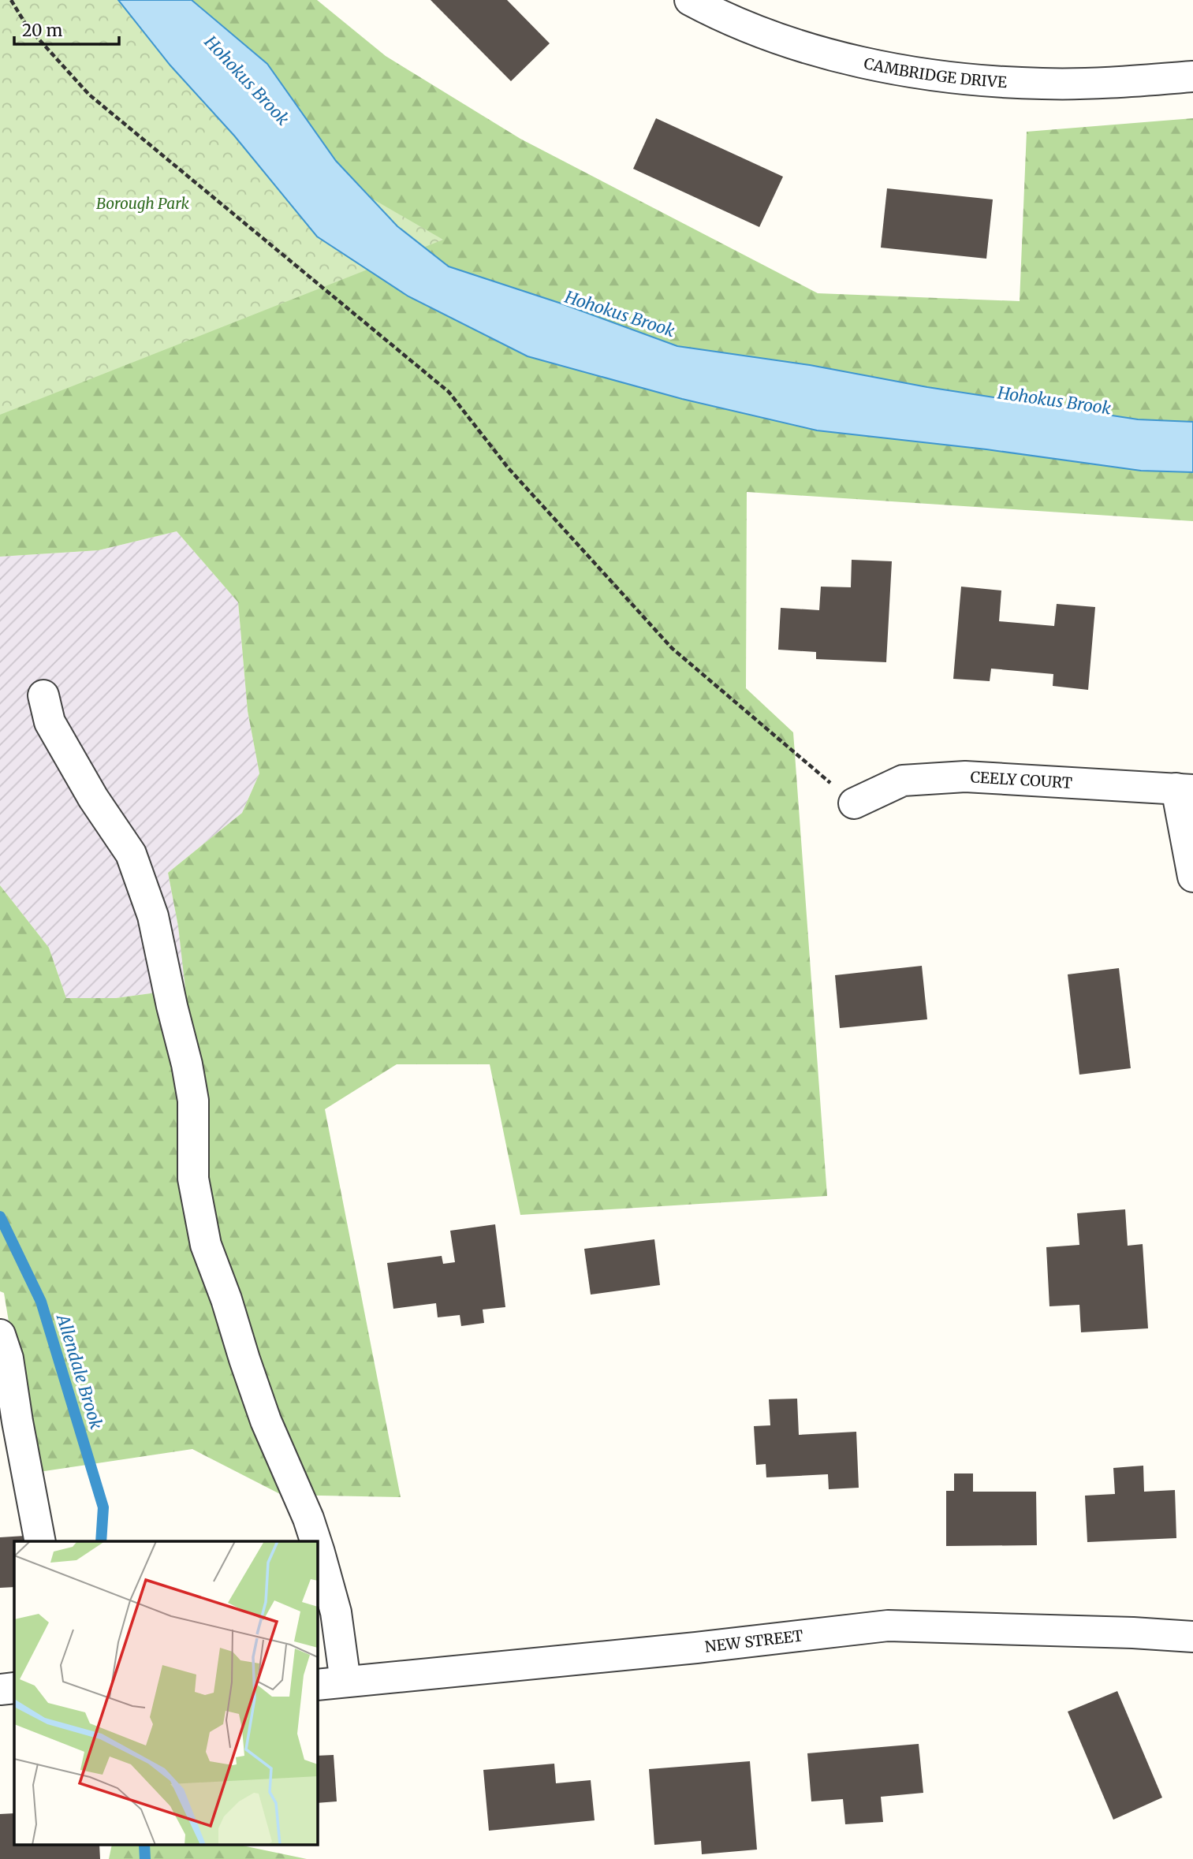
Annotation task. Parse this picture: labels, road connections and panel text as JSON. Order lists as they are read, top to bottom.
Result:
{
  "streets": {
    "street": ["CAMBRIDGE DRIVE", "CEELY COURT", "NEW STREET"]
  },
  "water": ["Hohokus Brook", "Allendale Brook"],
  "parks": ["Borough Park"],
  "scale_bar": "20 m"
}
